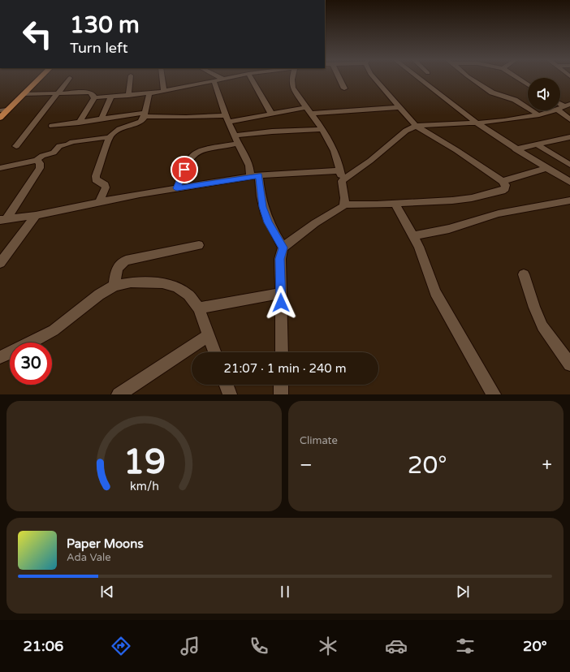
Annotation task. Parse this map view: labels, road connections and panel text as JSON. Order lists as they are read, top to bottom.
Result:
{
  "page": {
    "turn": ["130 m", "Turn left"],
    "limit": "30",
    "trip": "21:07 · 1 min · 240 m",
    "tile": "Climate",
    "heat": ["−", "20°", "+"],
    "song": ["Paper Moons", "Ada Vale"],
    "tabs": ["21:06", "20°"],
    "gauge": ["19", "km/h"]
  }
}
